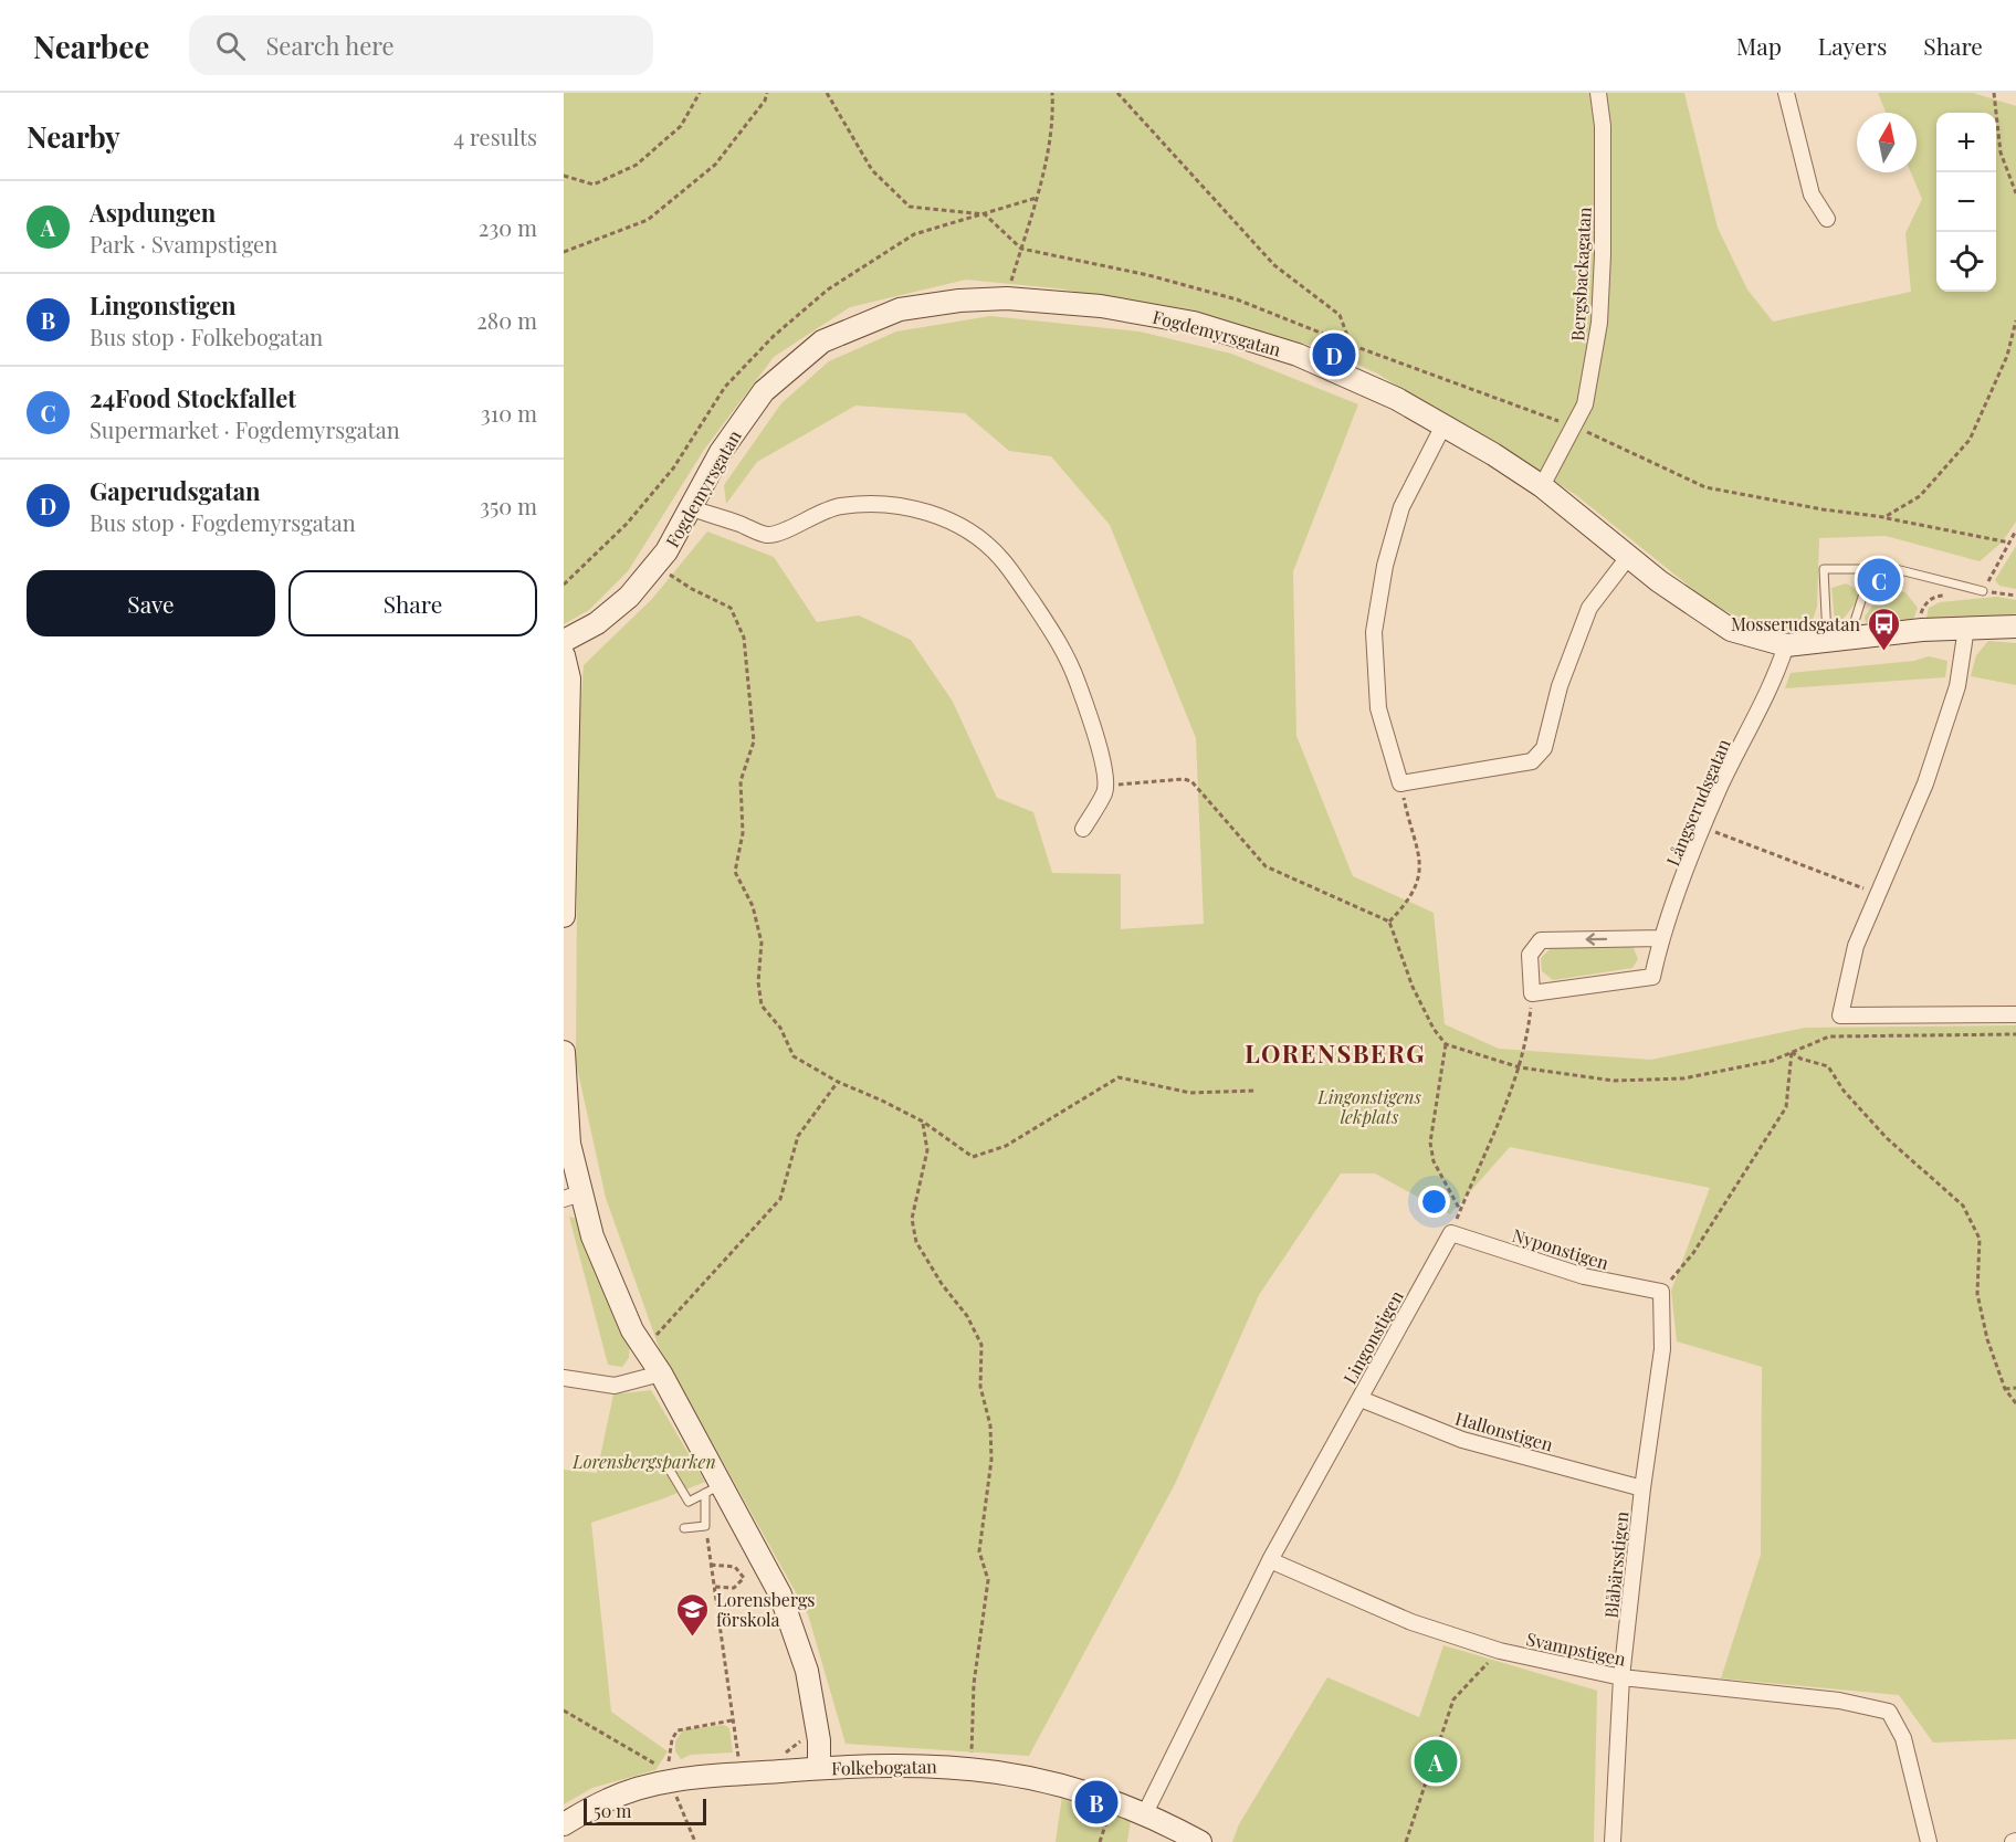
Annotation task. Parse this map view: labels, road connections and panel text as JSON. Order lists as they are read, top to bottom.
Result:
{
  "streets": {
    "street": [
      "Bergsbackagatan",
      "Fogdemyrsgatan",
      "Långserudsgatan",
      "Nyponstigen",
      "Lingonstigen",
      "Hallonstigen",
      "Blåbärsstigen",
      "Svampstigen",
      "Folkebogatan"
    ]
  },
  "crossings": [
    ["Bergsbackagatan", "Fogdemyrsgatan"],
    ["Fogdemyrsgatan", "Långserudsgatan"],
    ["Nyponstigen", "Lingonstigen"],
    ["Nyponstigen", "Blåbärsstigen"],
    ["Lingonstigen", "Hallonstigen"],
    ["Lingonstigen", "Svampstigen"],
    ["Lingonstigen", "Folkebogatan"],
    ["Hallonstigen", "Blåbärsstigen"],
    ["Blåbärsstigen", "Svampstigen"]
  ],
  "districts": ["LORENSBERG"],
  "parks": ["Lingonstigens lekplats", "Lorensbergsparken"],
  "places": {
    "bus stop": ["Mosserudsgatan"],
    "school or university": ["Lorensbergs förskola"]
  },
  "scale_bar": "50 m",
  "north": "top",
  "page": {
    "header": "Nearbee",
    "search": "Search here",
    "nav": ["Map", "Layers", "Share"],
    "heading": ["Nearby", "4 results"],
    "map_buttons": ["+", "−"],
    "list": [
      {
        "mark": "A",
        "name": "Aspdungen",
        "note": "Park · Svampstigen",
        "value": "230 m"
      },
      {
        "mark": "B",
        "name": "Lingonstigen",
        "note": "Bus stop · Folkebogatan",
        "value": "280 m"
      },
      {
        "mark": "C",
        "name": "24Food Stockfallet",
        "note": "Supermarket · Fogdemyrsgatan",
        "value": "310 m"
      },
      {
        "mark": "D",
        "name": "Gaperudsgatan",
        "note": "Bus stop · Fogdemyrsgatan",
        "value": "350 m"
      }
    ],
    "pins": [
      "D",
      "C",
      "A",
      "B"
    ],
    "buttons": ["Save", "Share"],
    "scale": "50 m"
  }
}
